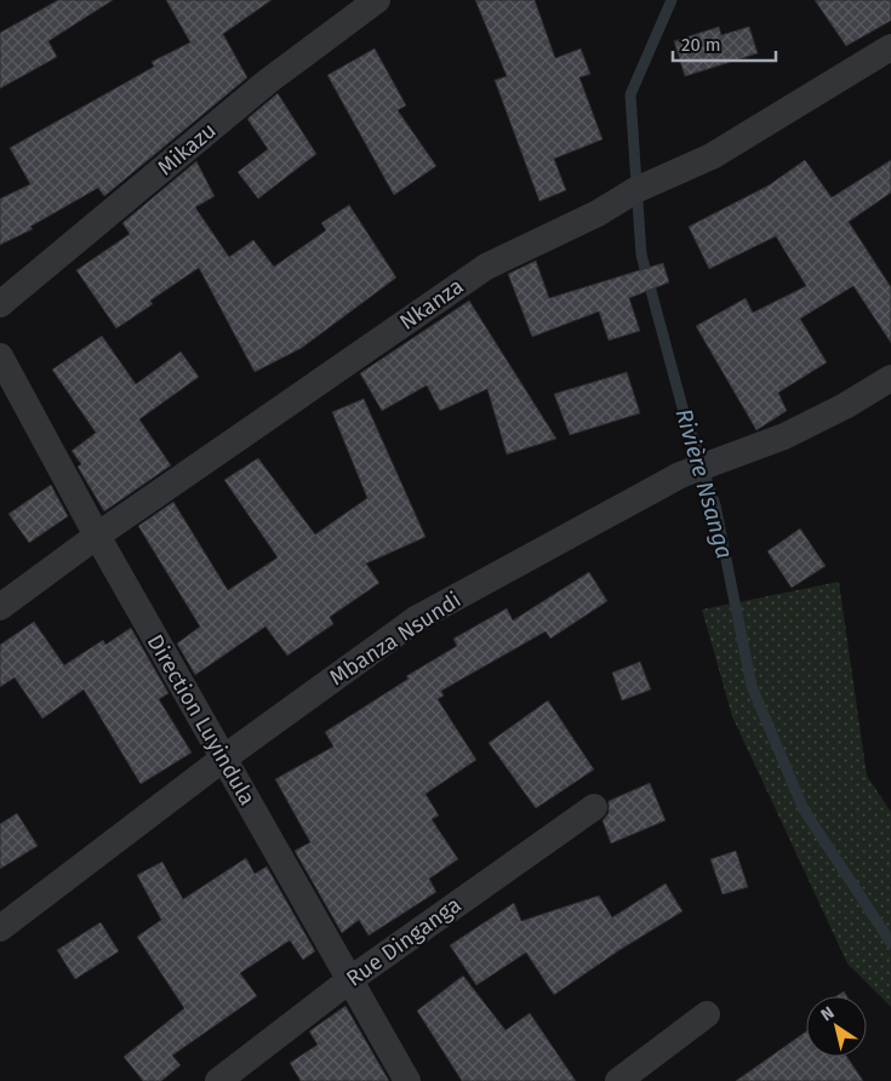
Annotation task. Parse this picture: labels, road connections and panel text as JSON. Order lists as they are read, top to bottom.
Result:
{
  "streets": {
    "street": [
      "Mikazu",
      "Nkanza",
      "Mbanza Nsundi",
      "Direction Luyindula",
      "Rue Dinganga"
    ]
  },
  "crossings": [
    ["Nkanza", "Direction Luyindula"],
    ["Mbanza Nsundi", "Direction Luyindula"],
    ["Direction Luyindula", "Rue Dinganga"]
  ],
  "water": ["Rivière Nsanga"],
  "scale_bar": "20 m",
  "north": "top left"
}
